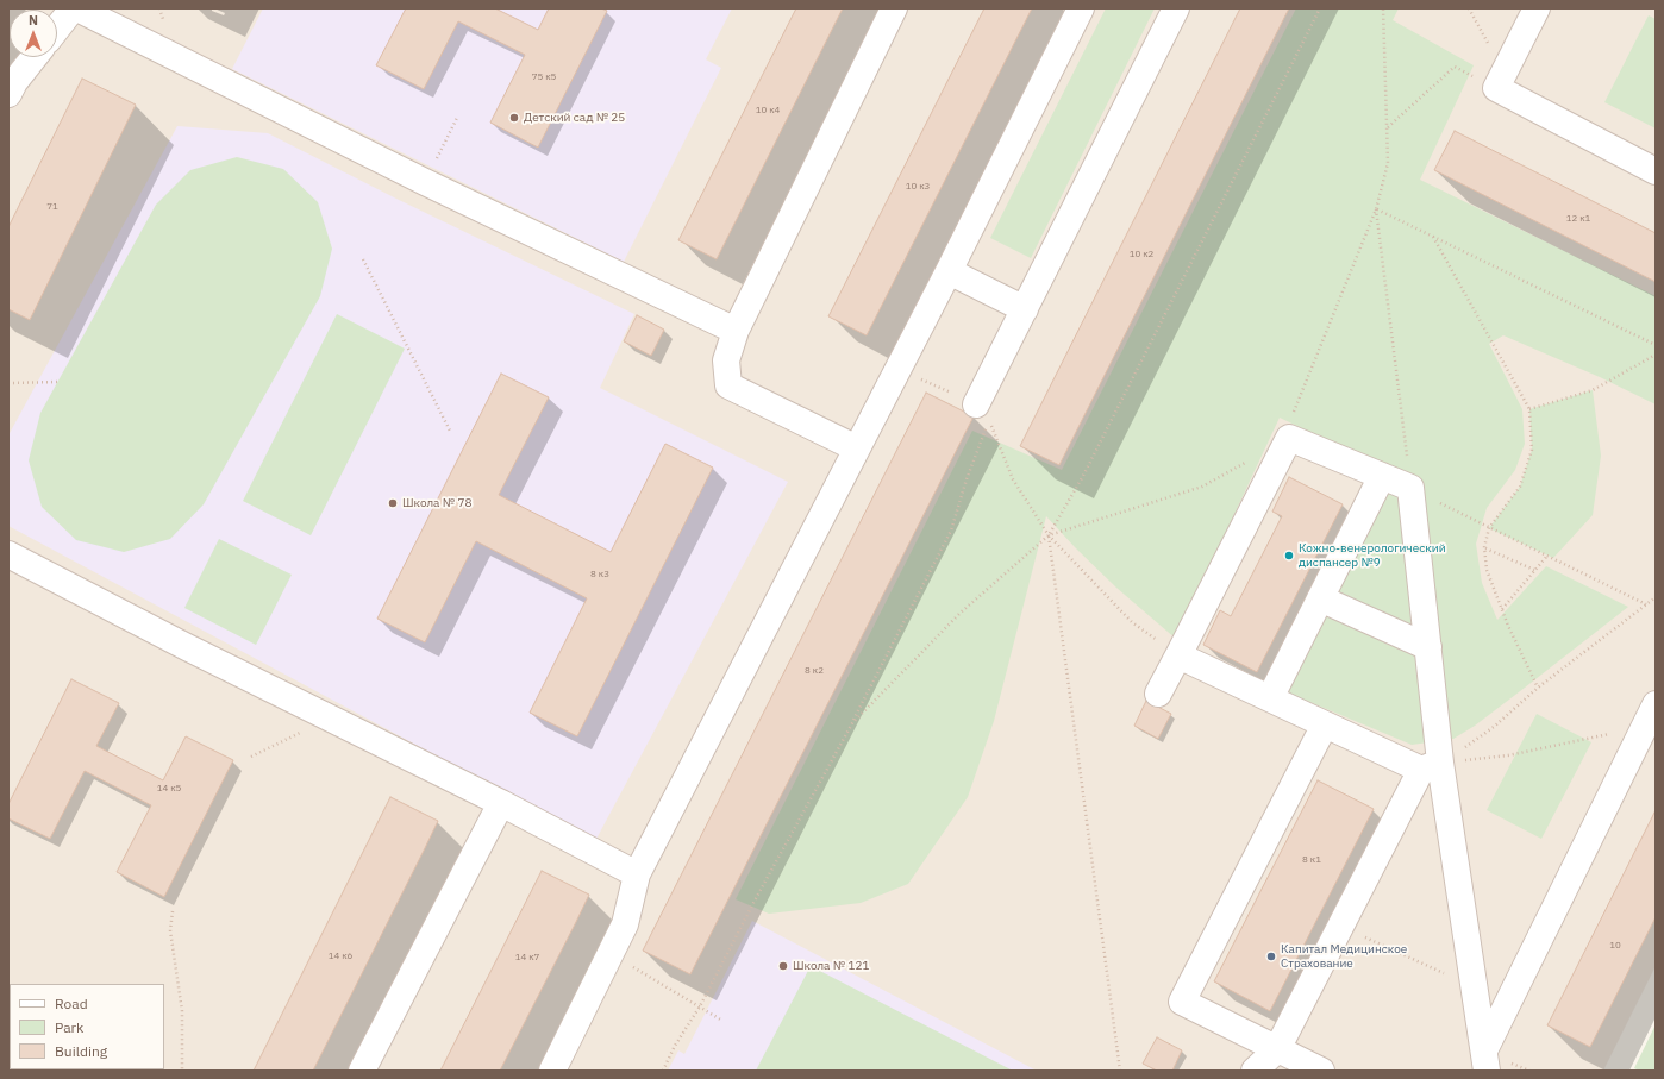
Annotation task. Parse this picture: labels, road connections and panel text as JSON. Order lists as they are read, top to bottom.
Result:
{
  "places": [
    "Детский сад № 25",
    "Школа № 78",
    "Кожно-венерологический диспансер №9",
    "Капитал Медицинское Страхование",
    "Школа № 121"
  ],
  "house_numbers": [
    "75 к5",
    "10 к4",
    "10 к3",
    "71",
    "12 к1",
    "10 к2",
    "8 к3",
    "8 к2",
    "14 к5",
    "8 к1",
    "10",
    "14 к6",
    "14 к7"
  ],
  "legend": ["Road", "Park", "Building"],
  "north": "top"
}
